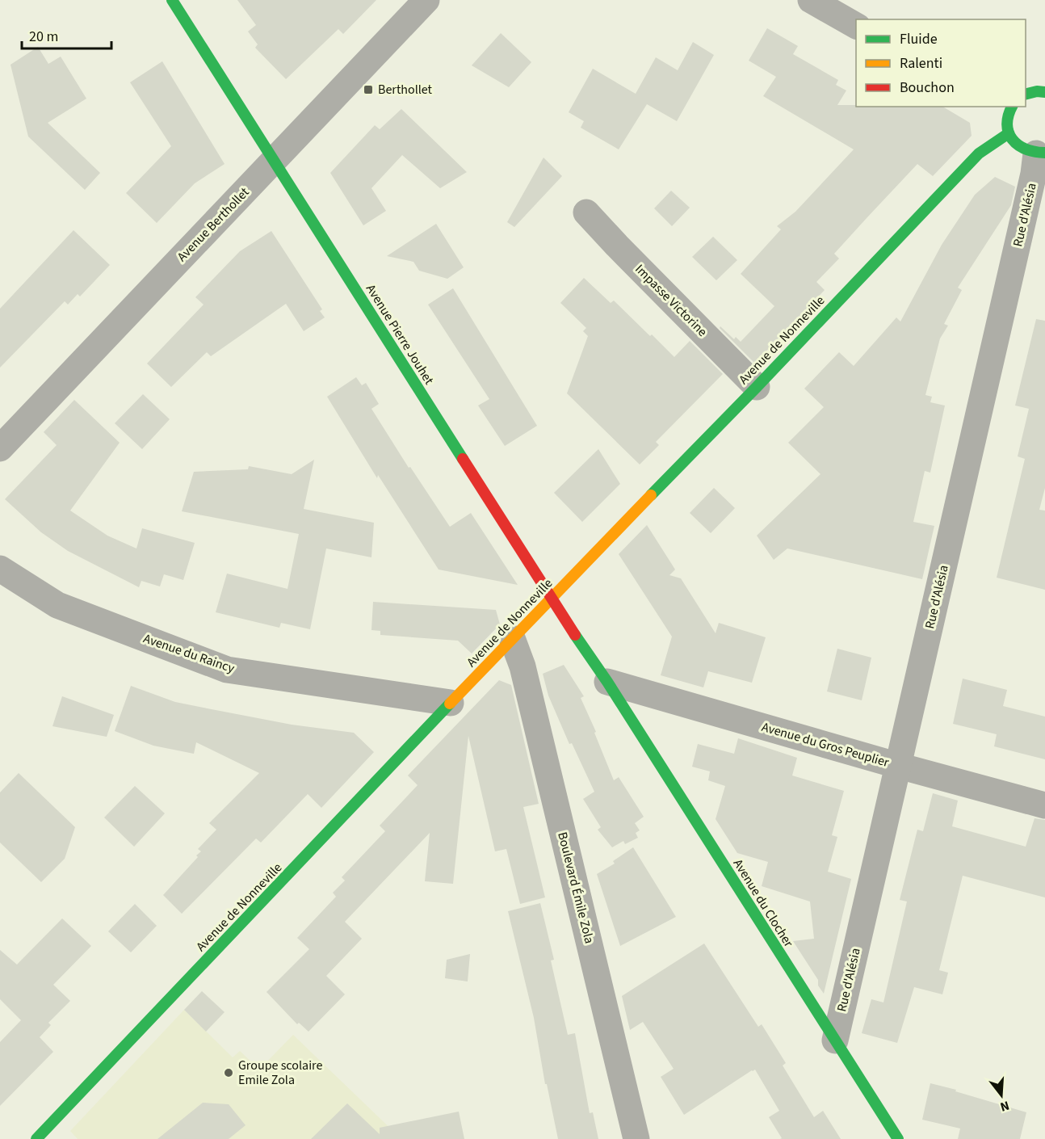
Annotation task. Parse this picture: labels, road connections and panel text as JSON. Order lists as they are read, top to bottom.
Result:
{
  "streets": {
    "street": [
      "Rue d'Alésia",
      "Avenue Berthollet",
      "Impasse Victorine",
      "Avenue Pierre Jouhet",
      "Avenue de Nonneville",
      "Avenue du Raincy",
      "Avenue du Gros Peuplier",
      "Boulevard Émile Zola",
      "Avenue du Clocher"
    ]
  },
  "crossings": [
    ["Rue d'Alésia", "Avenue du Gros Peuplier"],
    ["Rue d'Alésia", "Avenue du Clocher"],
    ["Avenue Berthollet", "Avenue Pierre Jouhet"],
    ["Impasse Victorine", "Avenue de Nonneville"],
    ["Avenue Pierre Jouhet", "Avenue de Nonneville"],
    ["Avenue Pierre Jouhet", "Avenue du Gros Peuplier"],
    ["Avenue Pierre Jouhet", "Avenue du Clocher"],
    ["Avenue de Nonneville", "Avenue du Raincy"],
    ["Avenue de Nonneville", "Boulevard Émile Zola"],
    ["Avenue du Gros Peuplier", "Avenue du Clocher"]
  ],
  "places": {
    "transit": ["Berthollet"],
    "other": ["Groupe scolaire Emile Zola"]
  },
  "legend": ["Fluide", "Ralenti", "Bouchon"],
  "scale_bar": "20 m",
  "north": "bottom"
}
